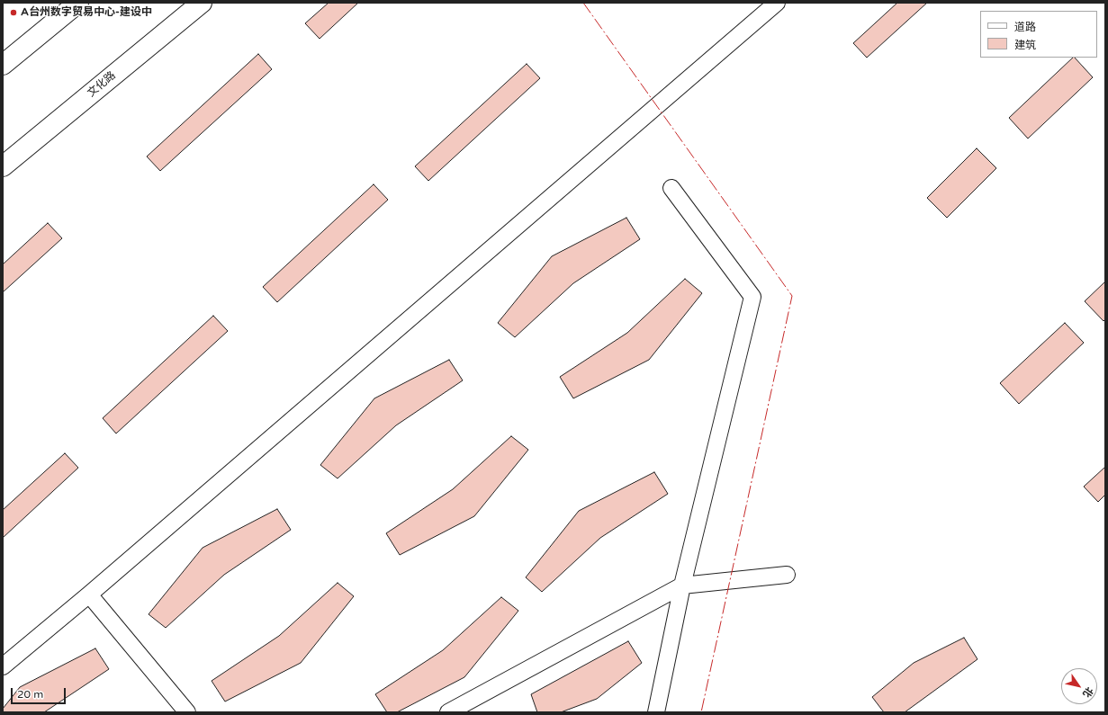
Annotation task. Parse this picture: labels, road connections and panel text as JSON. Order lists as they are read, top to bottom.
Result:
{
  "streets": {
    "main road": ["文化路"]
  },
  "places": ["A台州数字贸易中心-建设中"],
  "legend": ["道路", "建筑"],
  "scale_bar": "20 m",
  "north": "bottom right"
}
